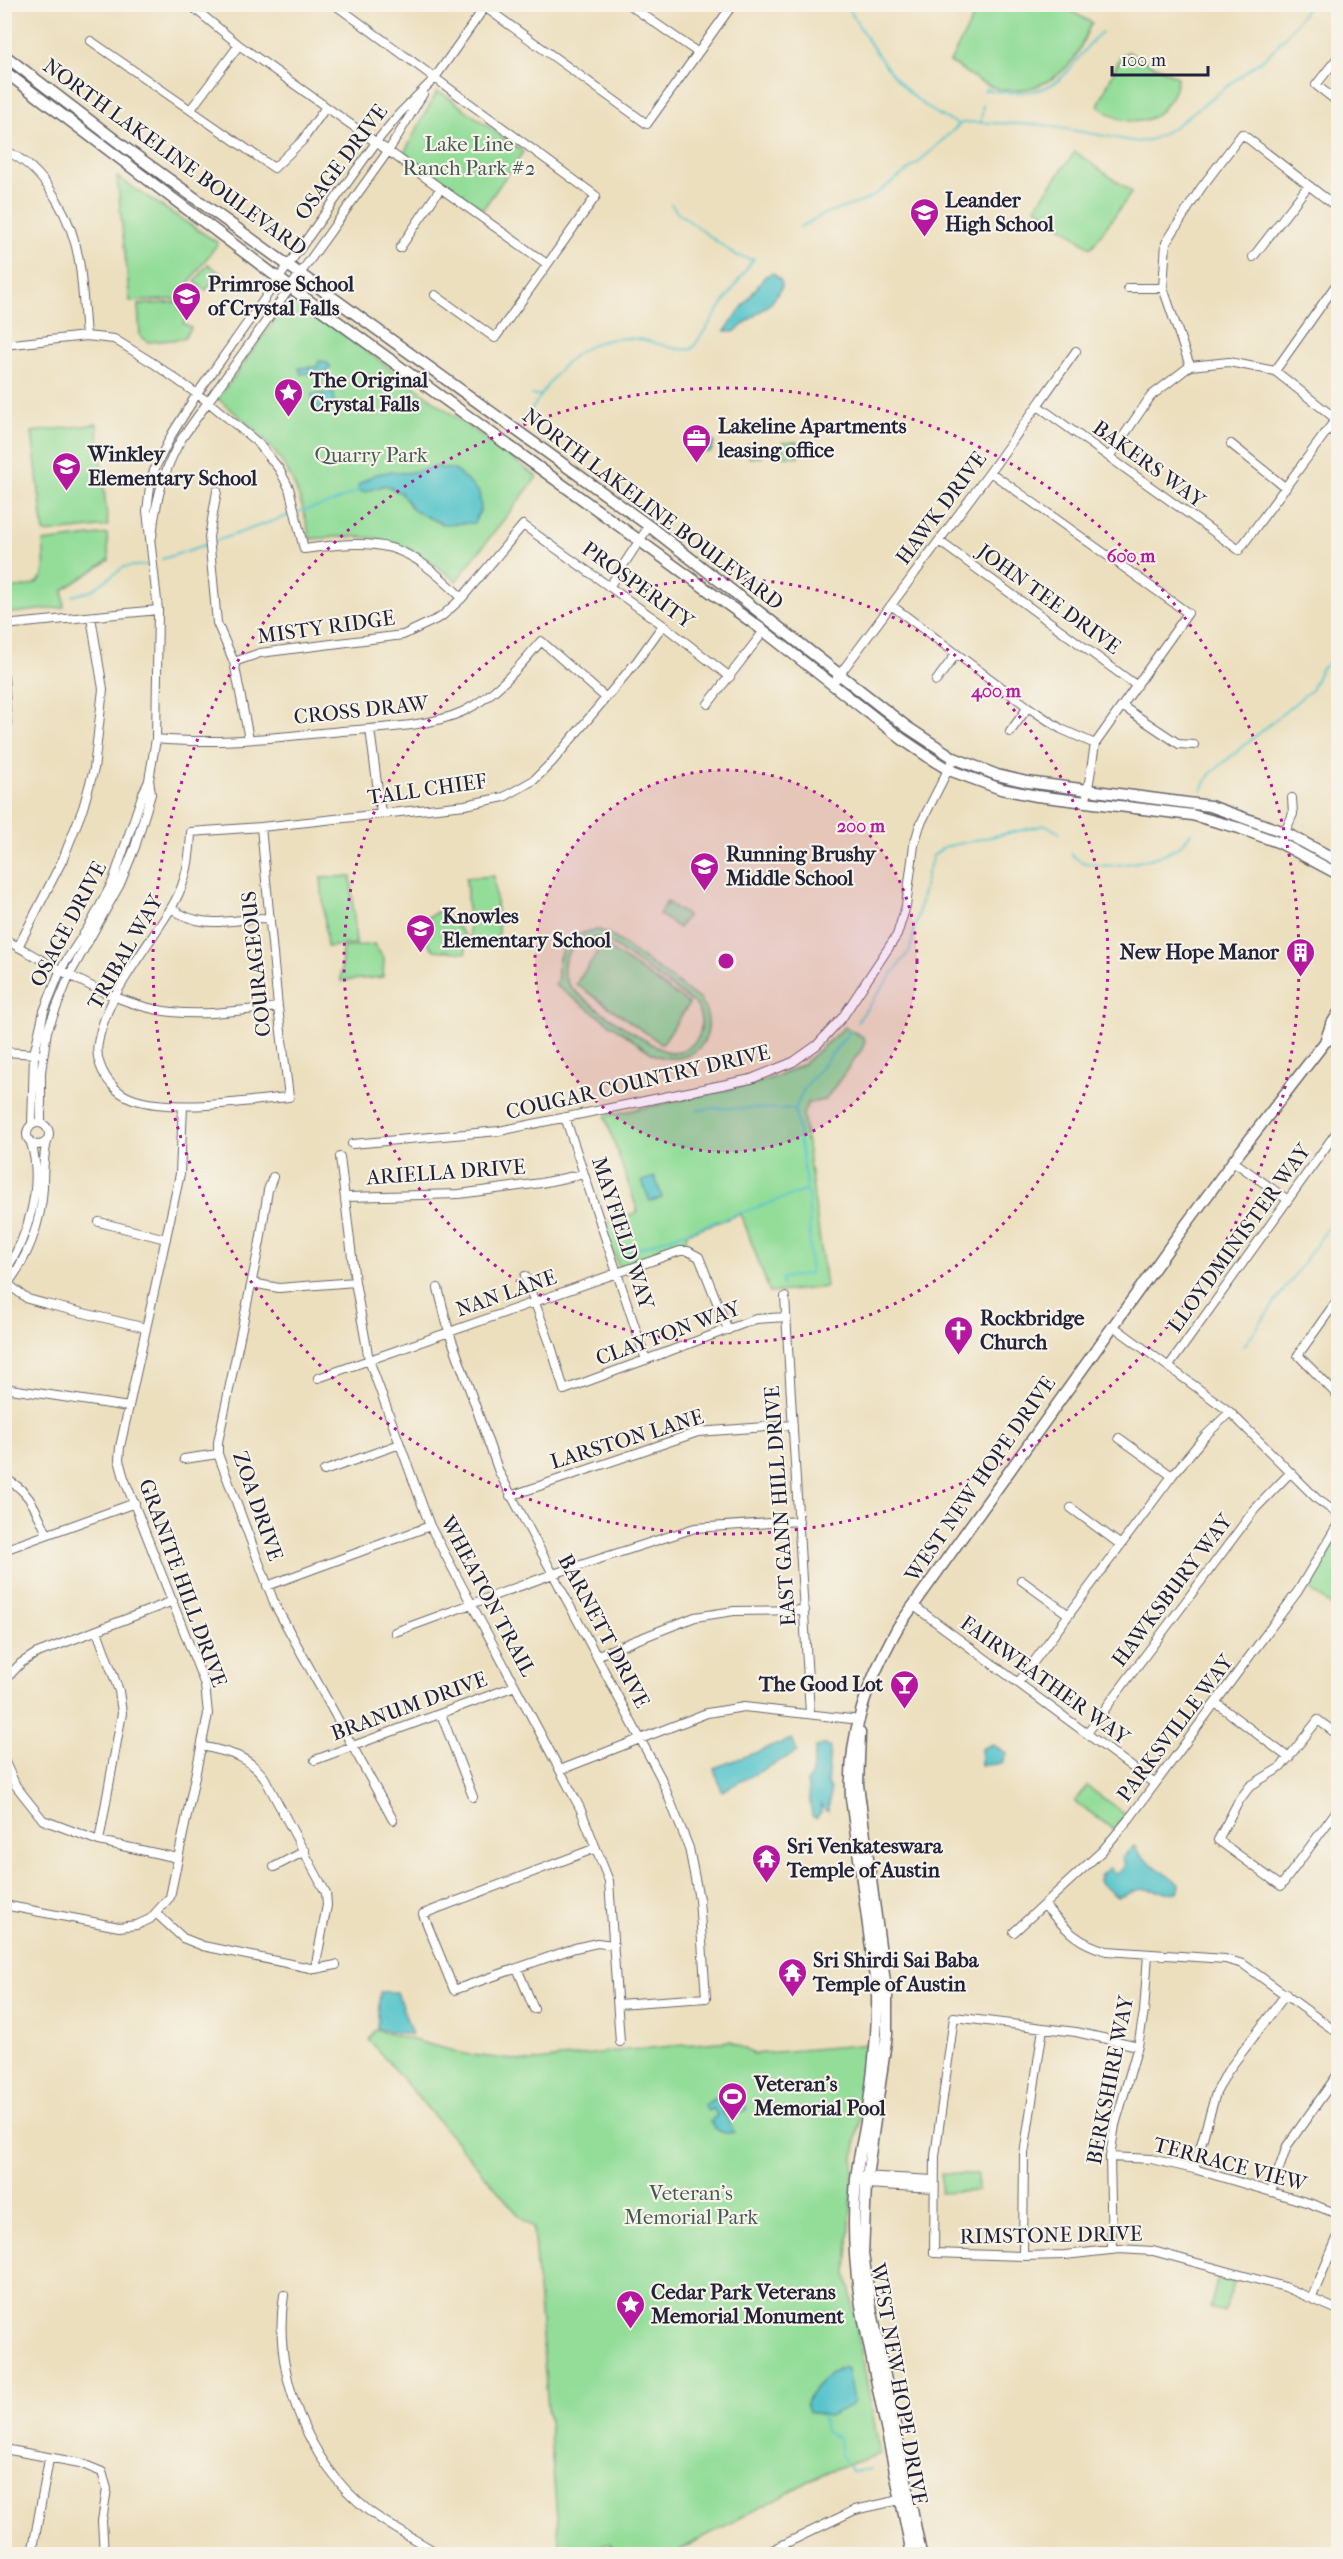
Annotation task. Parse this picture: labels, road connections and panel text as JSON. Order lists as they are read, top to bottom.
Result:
{
  "streets": {
    "main road": ["NORTH LAKELINE BOULEVARD", "WEST NEW HOPE DRIVE"],
    "street": [
      "OSAGE DRIVE",
      "BAKERS WAY",
      "HAWK DRIVE",
      "PROSPERITY",
      "JOHN TEE DRIVE",
      "MISTY RIDGE",
      "CROSS DRAW",
      "TALL CHIEF",
      "TRIBAL WAY",
      "COURAGEOUS",
      "COUGAR COUNTRY DRIVE",
      "ARIELLA DRIVE",
      "MAYFIELD WAY",
      "LLOYDMINISTER WAY",
      "NAN LANE",
      "CLAYTON WAY",
      "LARSTON LANE",
      "ZOA DRIVE",
      "EAST GANN HILL DRIVE",
      "GRANITE HILL DRIVE",
      "HAWKSBURY WAY",
      "WHEATON TRAIL",
      "BARNETT DRIVE",
      "FAIRWEATHER WAY",
      "BRANUM DRIVE",
      "PARKSVILLE WAY",
      "BERKSHIRE WAY",
      "TERRACE VIEW",
      "RIMSTONE DRIVE"
    ]
  },
  "crossings": [
    ["NORTH LAKELINE BOULEVARD", "OSAGE DRIVE"],
    ["NORTH LAKELINE BOULEVARD", "HAWK DRIVE"],
    ["NORTH LAKELINE BOULEVARD", "COUGAR COUNTRY DRIVE"],
    ["OSAGE DRIVE", "CROSS DRAW"],
    ["BAKERS WAY", "HAWK DRIVE"],
    ["HAWK DRIVE", "JOHN TEE DRIVE"],
    ["PROSPERITY", "MISTY RIDGE"],
    ["PROSPERITY", "TALL CHIEF"],
    ["CROSS DRAW", "TALL CHIEF"],
    ["TALL CHIEF", "TRIBAL WAY"],
    ["TALL CHIEF", "COURAGEOUS"],
    ["TRIBAL WAY", "COURAGEOUS"],
    ["TRIBAL WAY", "GRANITE HILL DRIVE"],
    ["COUGAR COUNTRY DRIVE", "MAYFIELD WAY"],
    ["ARIELLA DRIVE", "MAYFIELD WAY"],
    ["ARIELLA DRIVE", "WHEATON TRAIL"],
    ["MAYFIELD WAY", "NAN LANE"],
    ["MAYFIELD WAY", "CLAYTON WAY"],
    ["NAN LANE", "CLAYTON WAY"],
    ["NAN LANE", "WHEATON TRAIL"],
    ["NAN LANE", "BARNETT DRIVE"],
    ["CLAYTON WAY", "EAST GANN HILL DRIVE"],
    ["LARSTON LANE", "EAST GANN HILL DRIVE"],
    ["LARSTON LANE", "BARNETT DRIVE"],
    ["WEST NEW HOPE DRIVE", "FAIRWEATHER WAY"],
    ["ZOA DRIVE", "BRANUM DRIVE"],
    ["HAWKSBURY WAY", "FAIRWEATHER WAY"],
    ["WHEATON TRAIL", "BARNETT DRIVE"],
    ["WHEATON TRAIL", "BRANUM DRIVE"],
    ["FAIRWEATHER WAY", "PARKSVILLE WAY"],
    ["BERKSHIRE WAY", "TERRACE VIEW"],
    ["BERKSHIRE WAY", "RIMSTONE DRIVE"]
  ],
  "parks": ["Lake Line Ranch Park #2", "Quarry Park", "Veteran's Memorial Park"],
  "places": {
    "school or university": [
      "Leander High School",
      "Primrose School of Crystal Falls",
      "Winkley Elementary School",
      "Running Brushy Middle School",
      "Knowles Elementary School"
    ],
    "place": ["The Original Crystal Falls", "Cedar Park Veterans Memorial Monument"],
    "office": ["Lakeline Apartments leasing office"],
    "building": ["New Hope Manor"],
    "church": ["Rockbridge Church"],
    "bar": ["The Good Lot"],
    "temple": ["Sri Venkateswara Temple of Austin", "Sri Shirdi Sai Baba Temple of Austin"],
    "sports": ["Veteran's Memorial Pool"]
  },
  "scale_bar": "100 m",
  "rings": ["600 m", "400 m", "200 m"]
}
